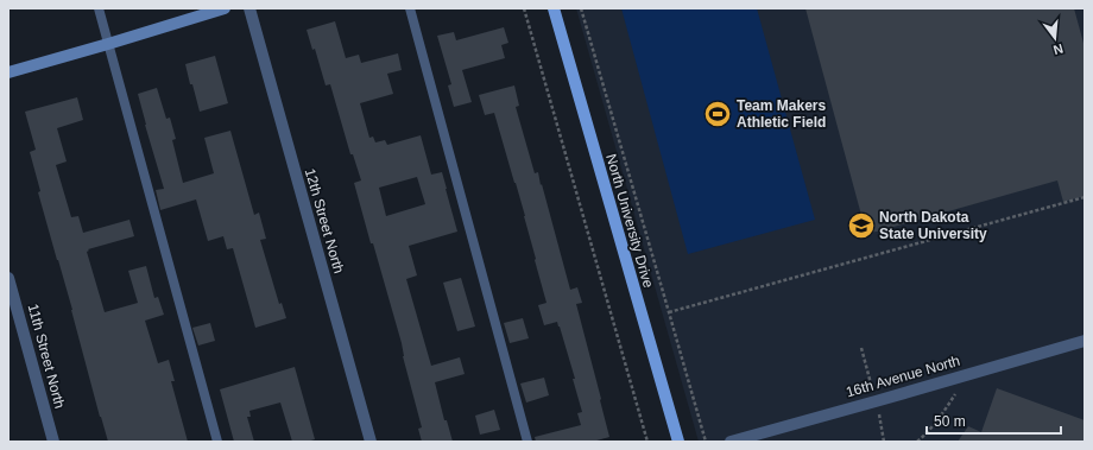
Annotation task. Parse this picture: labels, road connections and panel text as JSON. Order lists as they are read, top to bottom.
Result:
{
  "streets": {
    "main road": ["North University Drive"],
    "street": ["12th Street North", "11th Street North", "16th Avenue North"]
  },
  "places": {
    "sports": ["Team Makers Athletic Field"],
    "school or university": ["North Dakota State University"]
  },
  "scale_bar": "50 m",
  "north": "bottom"
}
